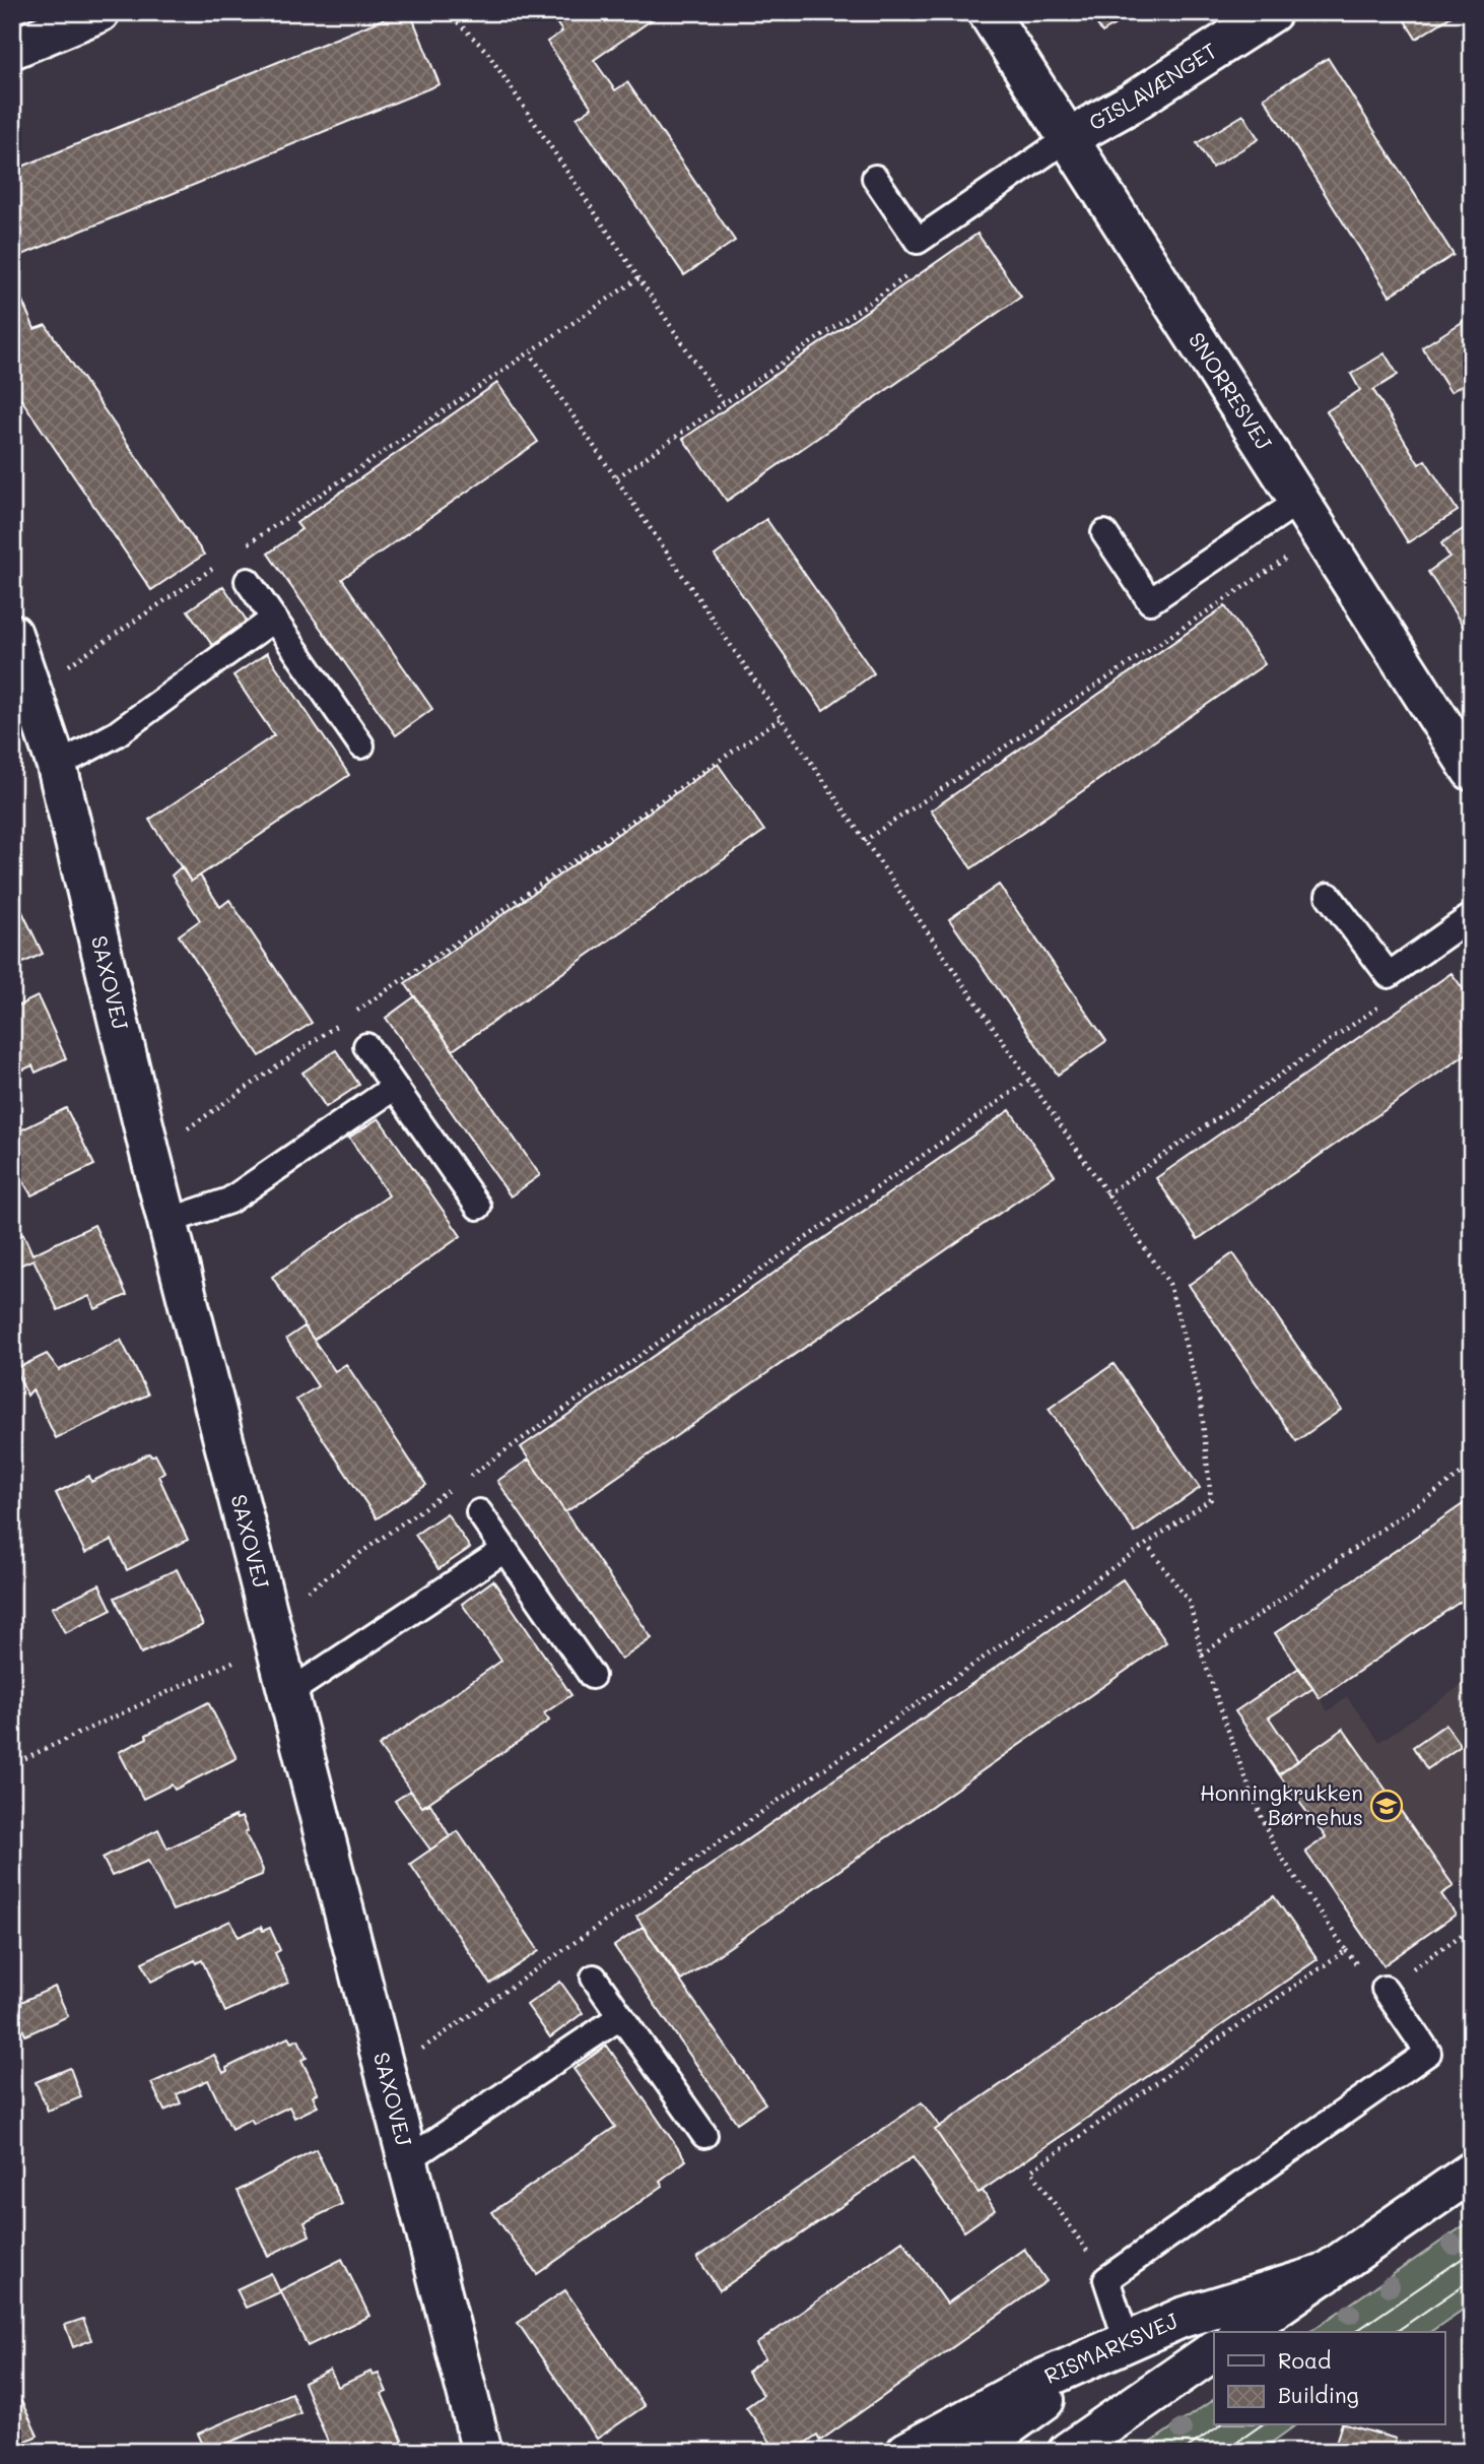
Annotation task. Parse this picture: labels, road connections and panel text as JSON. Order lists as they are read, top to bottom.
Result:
{
  "streets": {
    "street": [
      "GISLAVÆNGET",
      "SNORRESVEJ",
      "SAXOVEJ",
      "RISMARKSVEJ"
    ]
  },
  "crossings": [
    ["GISLAVÆNGET", "SNORRESVEJ"]
  ],
  "places": {
    "school or university": ["Honningkrukken Børnehus"]
  },
  "legend": ["Road", "Building"]
}
